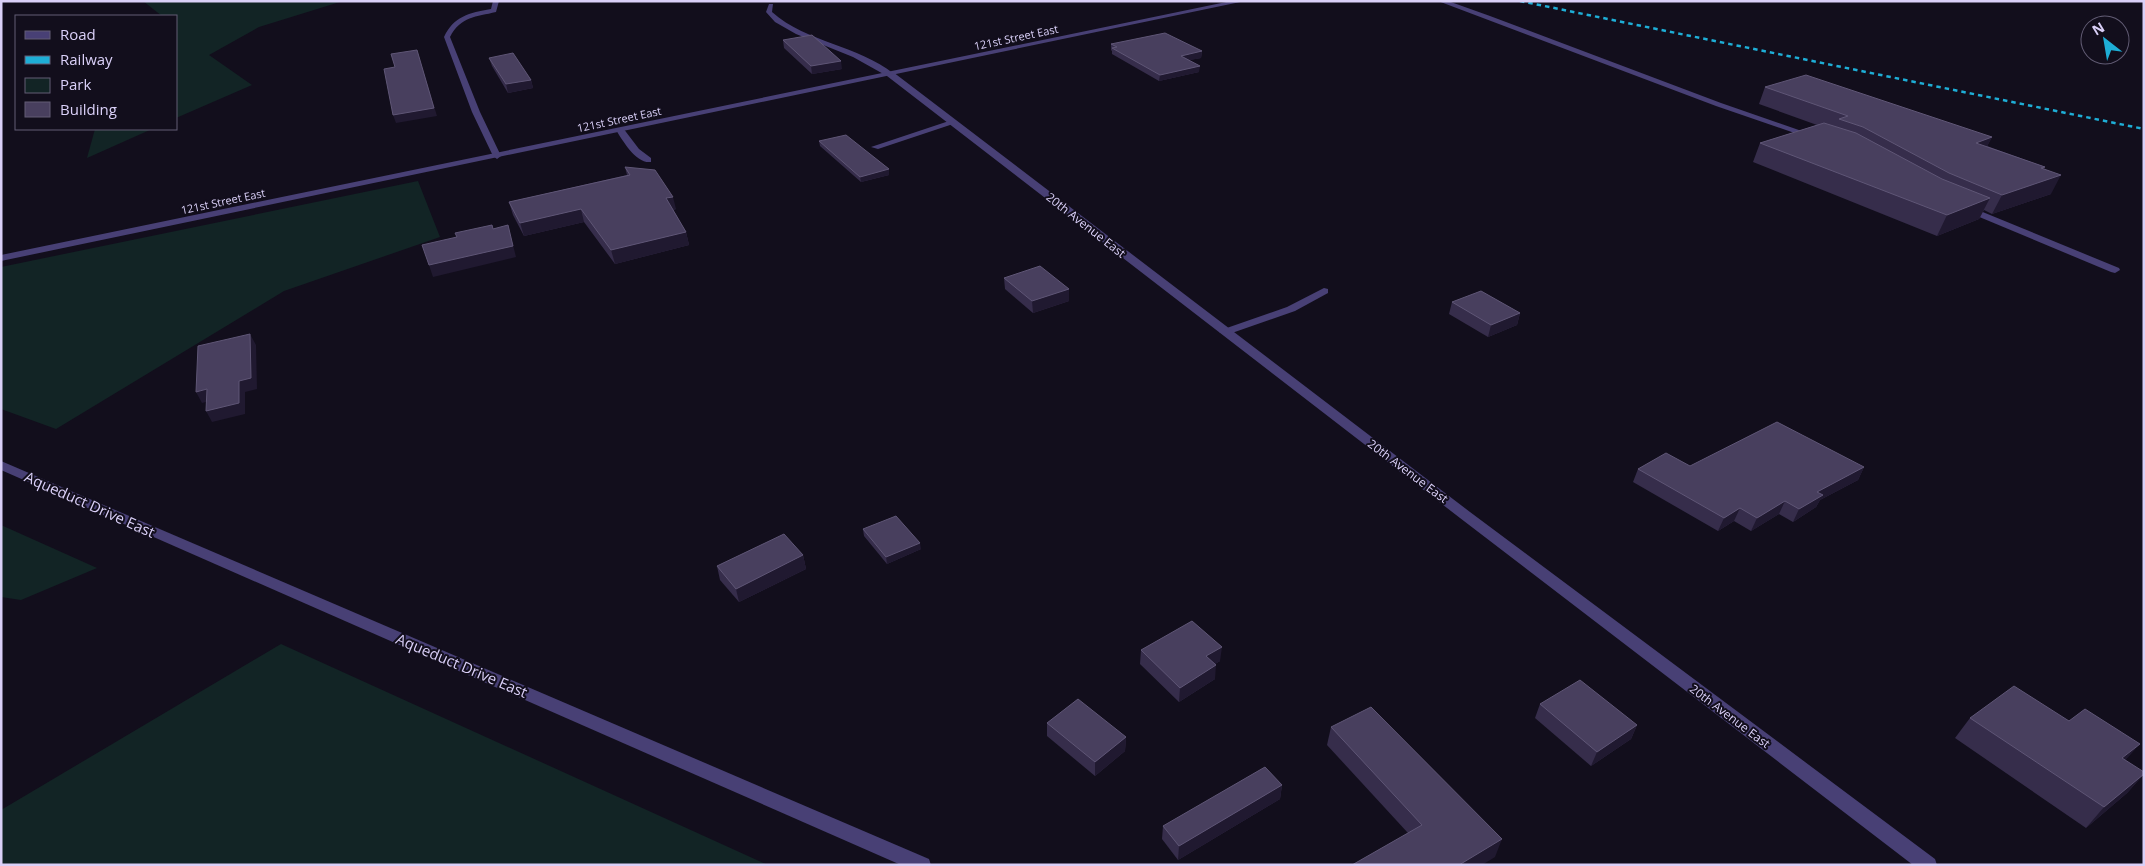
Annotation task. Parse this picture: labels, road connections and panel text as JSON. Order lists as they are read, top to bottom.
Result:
{
  "streets": {
    "street": ["121st Street East", "20th Avenue East", "Aqueduct Drive East"]
  },
  "crossings": [
    ["121st Street East", "20th Avenue East"]
  ],
  "legend": [
    "Road",
    "Railway",
    "Park",
    "Building"
  ],
  "north": "top left"
}
